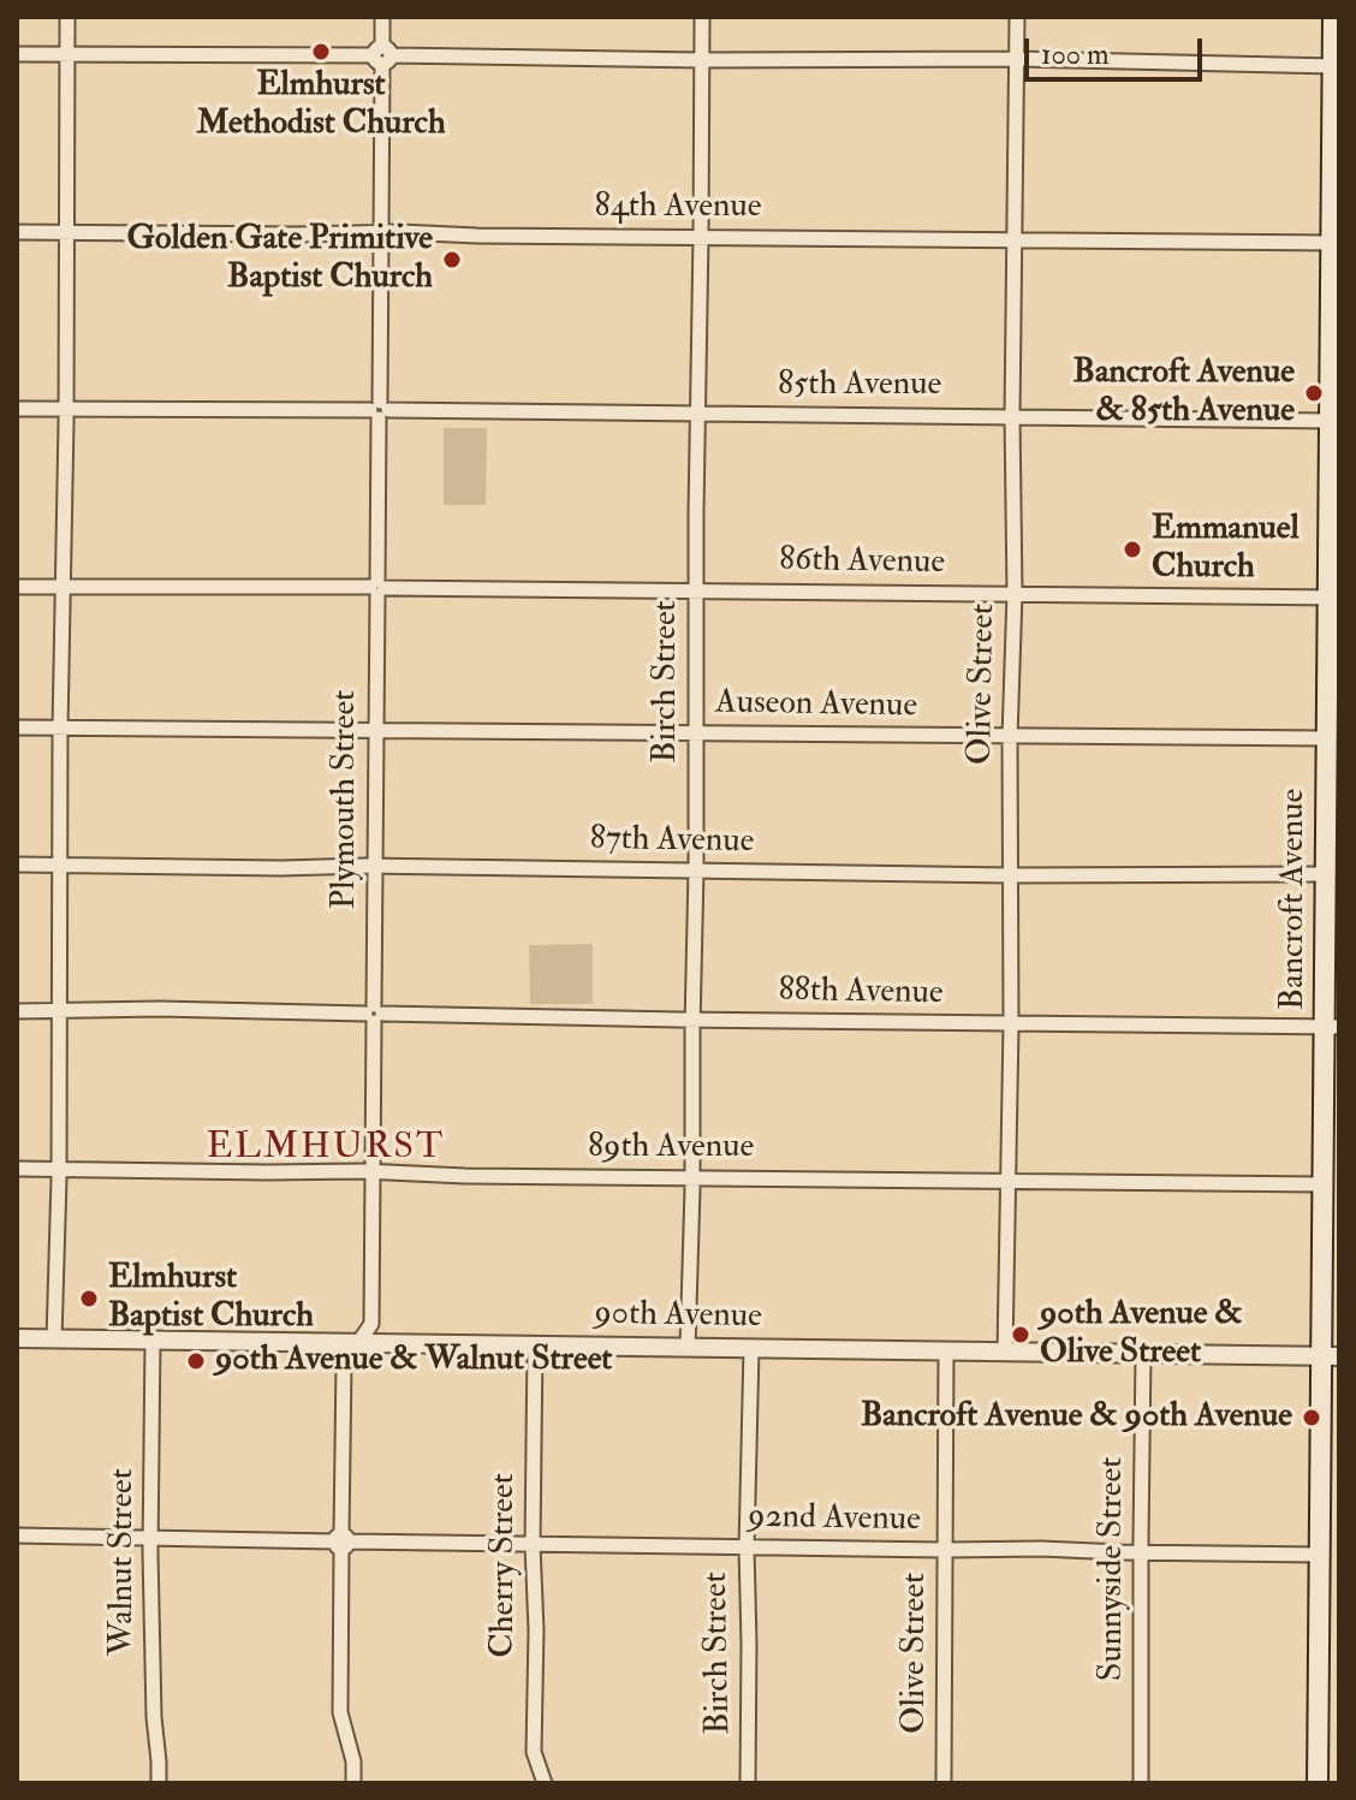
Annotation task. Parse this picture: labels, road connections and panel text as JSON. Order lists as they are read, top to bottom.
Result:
{
  "streets": {
    "main road": ["Bancroft Avenue"],
    "street": [
      "84th Avenue",
      "85th Avenue",
      "86th Avenue",
      "Birch Street",
      "Olive Street",
      "Auseon Avenue",
      "Plymouth Street",
      "87th Avenue",
      "88th Avenue",
      "89th Avenue",
      "90th Avenue",
      "92nd Avenue",
      "Walnut Street",
      "Cherry Street",
      "Sunnyside Street"
    ]
  },
  "crossings": [
    ["84th Avenue", "Birch Street"],
    ["84th Avenue", "Olive Street"],
    ["84th Avenue", "Plymouth Street"],
    ["84th Avenue", "Bancroft Avenue"],
    ["85th Avenue", "Birch Street"],
    ["85th Avenue", "Olive Street"],
    ["85th Avenue", "Plymouth Street"],
    ["85th Avenue", "Bancroft Avenue"],
    ["86th Avenue", "Birch Street"],
    ["86th Avenue", "Olive Street"],
    ["86th Avenue", "Plymouth Street"],
    ["86th Avenue", "Bancroft Avenue"],
    ["Birch Street", "Auseon Avenue"],
    ["Birch Street", "87th Avenue"],
    ["Birch Street", "88th Avenue"],
    ["Birch Street", "89th Avenue"],
    ["Birch Street", "90th Avenue"],
    ["Birch Street", "92nd Avenue"],
    ["Olive Street", "Auseon Avenue"],
    ["Olive Street", "87th Avenue"],
    ["Olive Street", "88th Avenue"],
    ["Olive Street", "89th Avenue"],
    ["Olive Street", "90th Avenue"],
    ["Olive Street", "92nd Avenue"],
    ["Auseon Avenue", "Plymouth Street"],
    ["Auseon Avenue", "Bancroft Avenue"],
    ["Plymouth Street", "87th Avenue"],
    ["Plymouth Street", "88th Avenue"],
    ["Plymouth Street", "89th Avenue"],
    ["Plymouth Street", "90th Avenue"],
    ["Plymouth Street", "92nd Avenue"],
    ["87th Avenue", "Bancroft Avenue"],
    ["Bancroft Avenue", "88th Avenue"],
    ["Bancroft Avenue", "89th Avenue"],
    ["Bancroft Avenue", "90th Avenue"],
    ["Bancroft Avenue", "92nd Avenue"],
    ["90th Avenue", "Walnut Street"],
    ["90th Avenue", "Cherry Street"],
    ["90th Avenue", "Sunnyside Street"],
    ["92nd Avenue", "Walnut Street"],
    ["92nd Avenue", "Cherry Street"],
    ["92nd Avenue", "Sunnyside Street"]
  ],
  "districts": ["ELMHURST"],
  "places": [
    "Elmhurst Methodist Church",
    "Golden Gate Primitive Baptist Church",
    "Bancroft Avenue & 85th Avenue",
    "Emmanuel Church",
    "Elmhurst Baptist Church",
    "90th Avenue & Olive Street",
    "90th Avenue & Walnut Street",
    "Bancroft Avenue & 90th Avenue"
  ],
  "scale_bar": "100 m"
}
